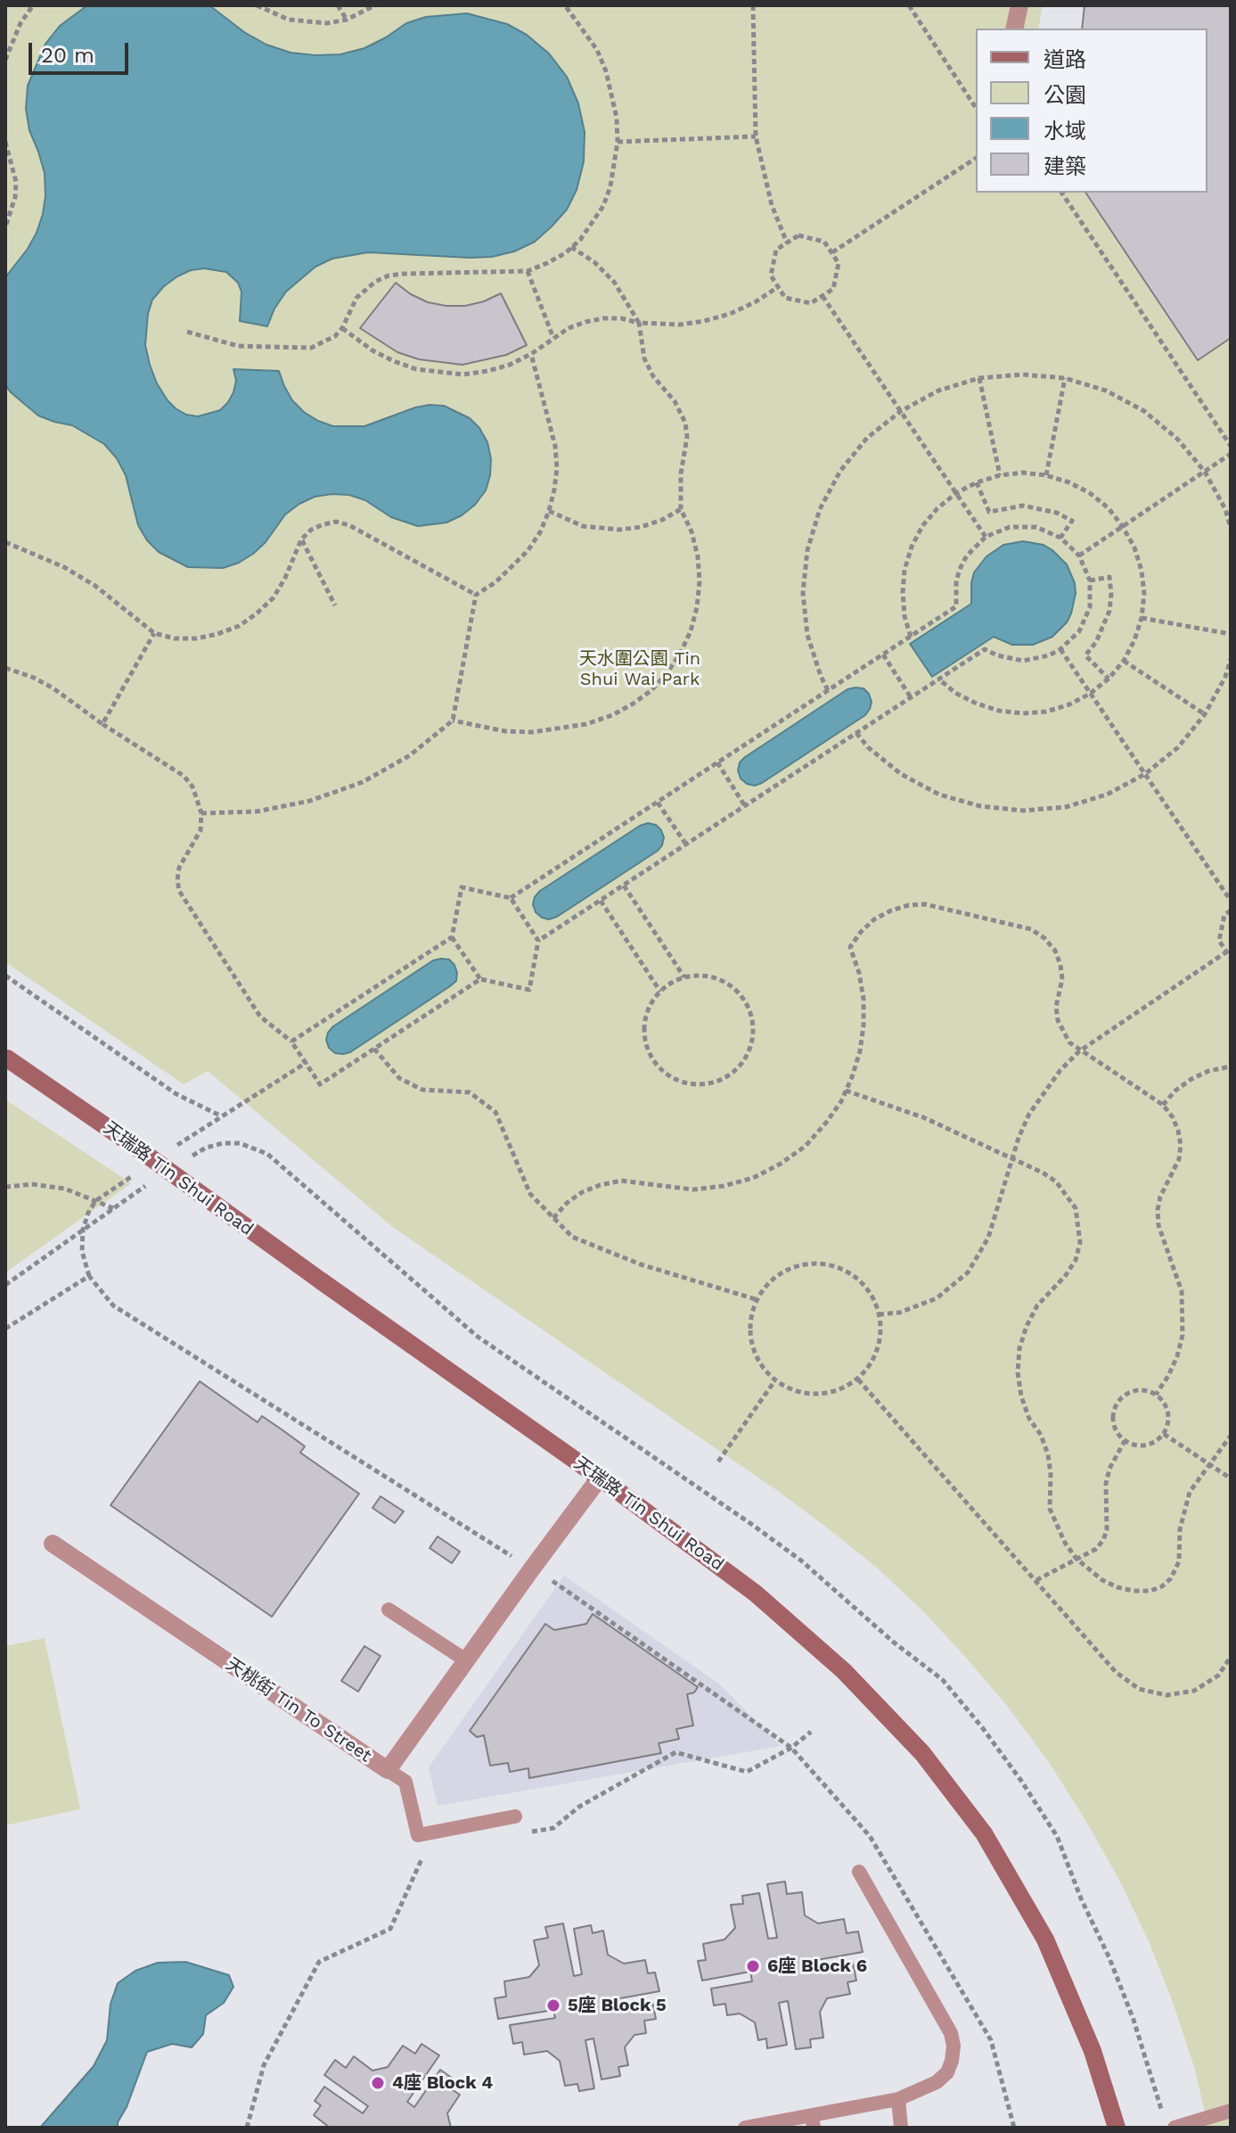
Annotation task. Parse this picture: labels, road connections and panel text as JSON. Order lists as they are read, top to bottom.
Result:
{
  "streets": {
    "main road": ["天瑞路 Tin Shui Road"],
    "street": ["天桃街 Tin To Street"]
  },
  "crossings": [
    ["天瑞路 Tin Shui Road", "天桃街 Tin To Street"]
  ],
  "parks": ["天水圍公園 Tin Shui Wai Park"],
  "places": ["6座 Block 6", "5座 Block 5", "4座 Block 4"],
  "legend": [
    "道路",
    "公園",
    "水域",
    "建築"
  ],
  "scale_bar": "20 m"
}
